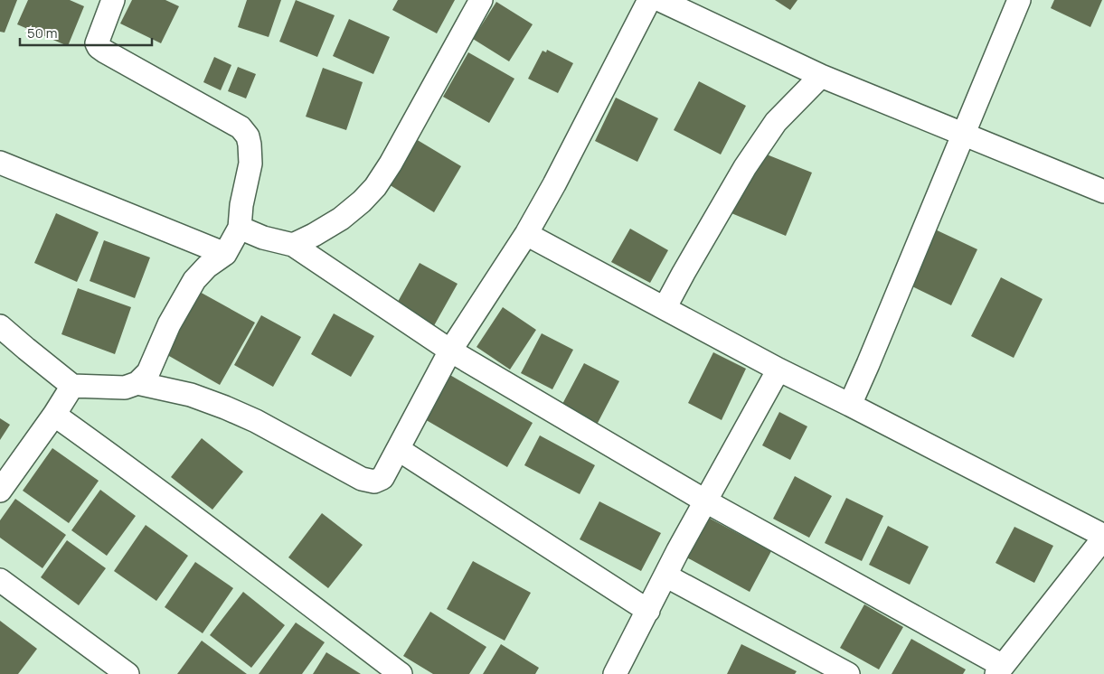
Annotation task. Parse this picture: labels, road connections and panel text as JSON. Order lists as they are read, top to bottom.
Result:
{
  "scale_bar": "50 m"
}
